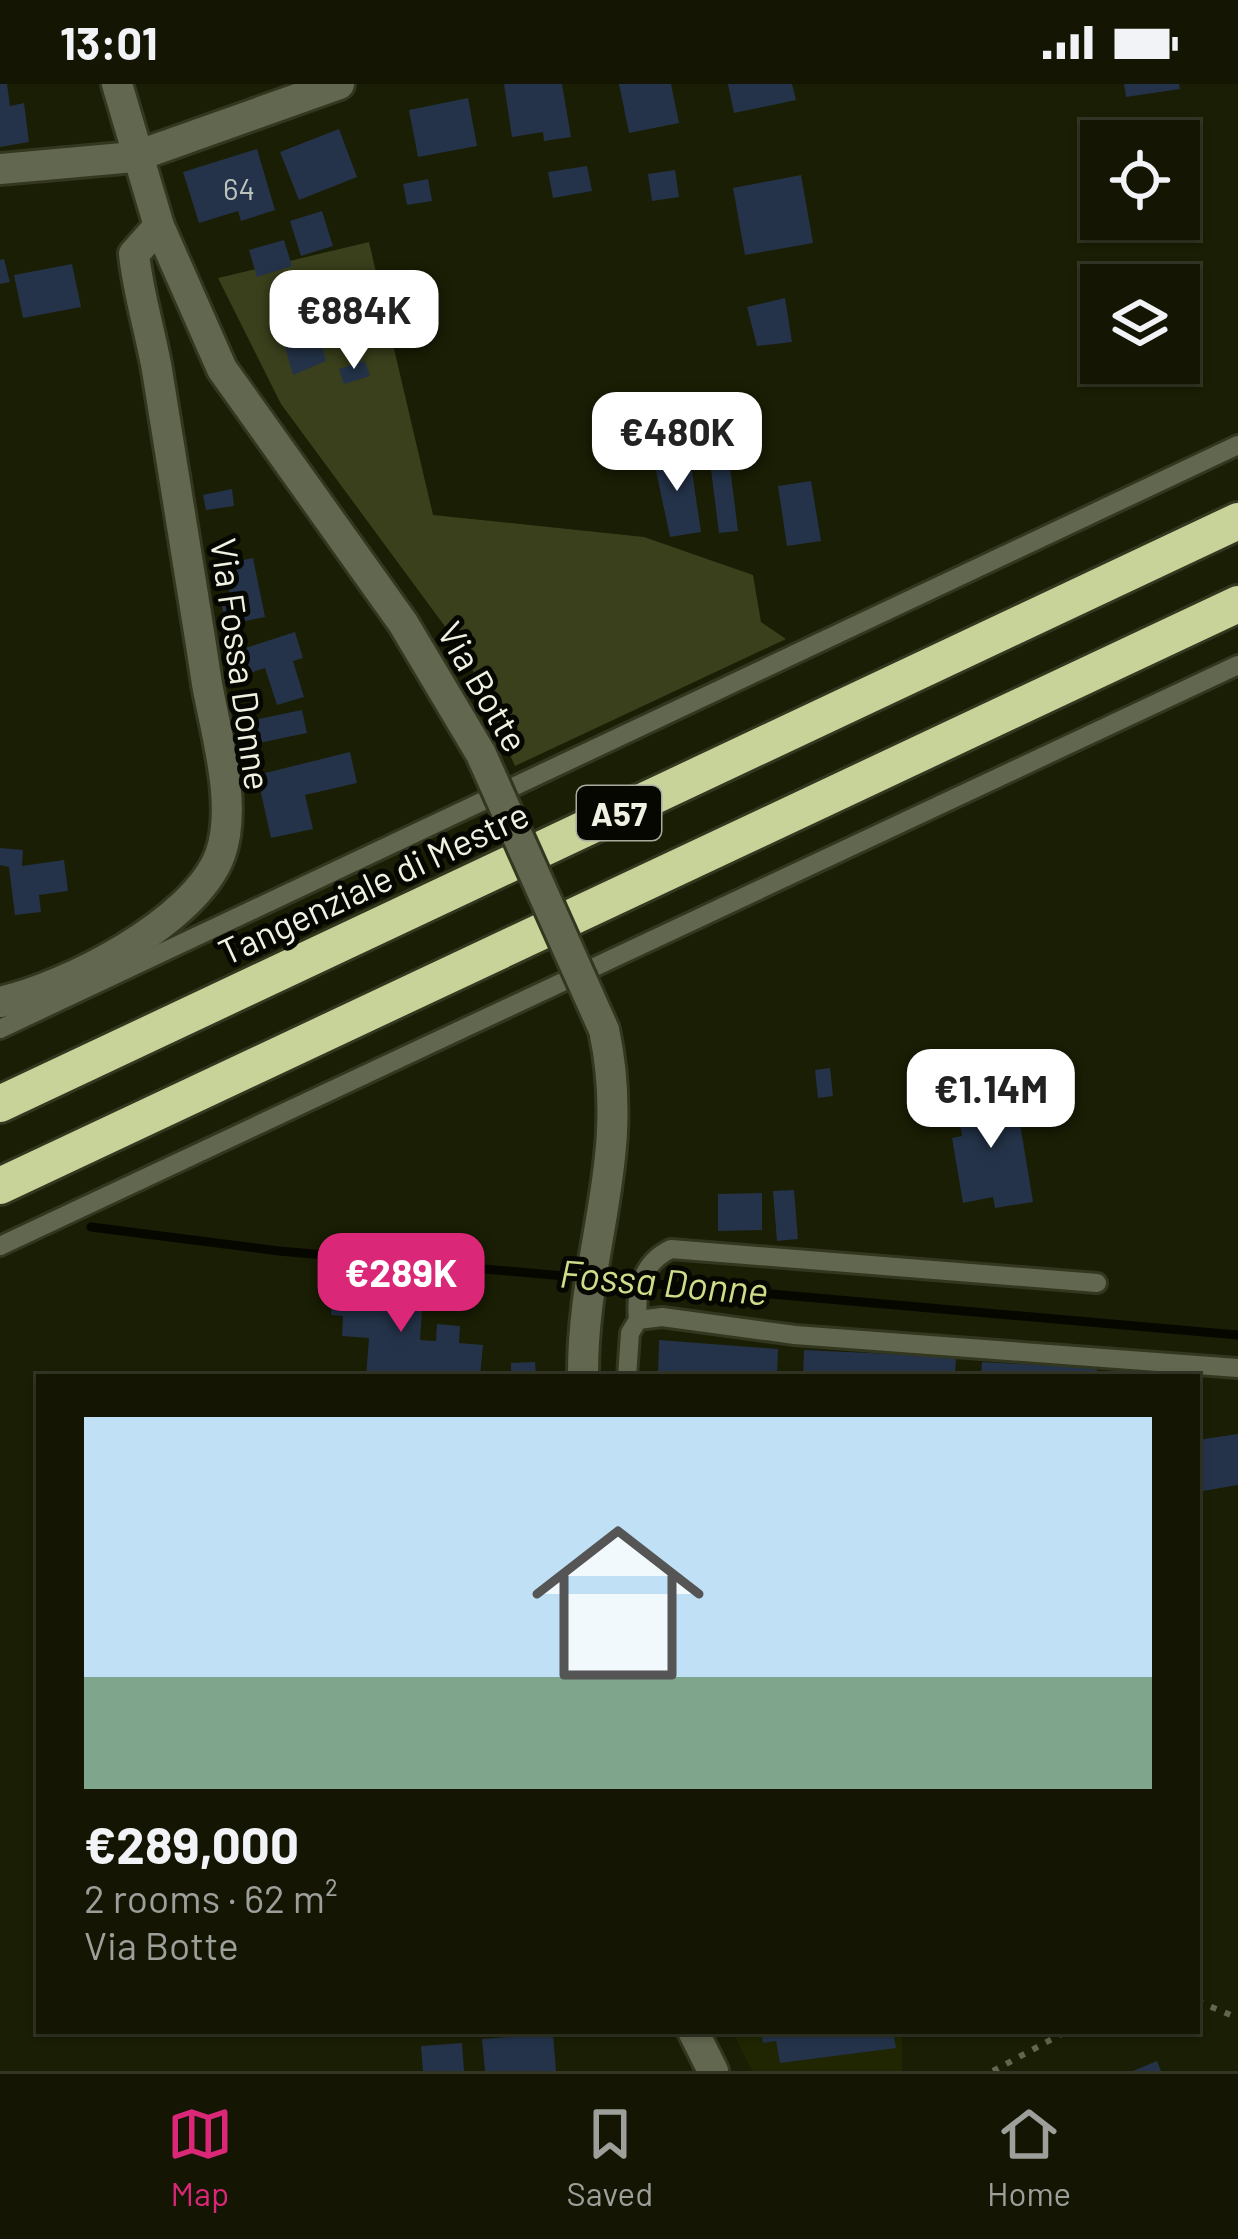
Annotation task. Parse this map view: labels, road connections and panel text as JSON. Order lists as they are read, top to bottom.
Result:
{
  "streets": {
    "highway": ["A57", "Tangenziale di Mestre"],
    "street": ["Via Fossa Donne", "Via Botte"]
  },
  "crossings": [
    ["Via Fossa Donne", "Via Botte"]
  ],
  "water": ["Fossa Donne"],
  "house_numbers": ["64"],
  "page": {
    "status": "13:01",
    "price": [
      "€884K",
      "€480K",
      "€1.14M",
      "€289K"
    ],
    "list": [
      {
        "name": "€289,000",
        "note": "2 rooms · 62 m² · Via Botte"
      }
    ],
    "tabs": ["Map", "Saved", "Home"]
  }
}
